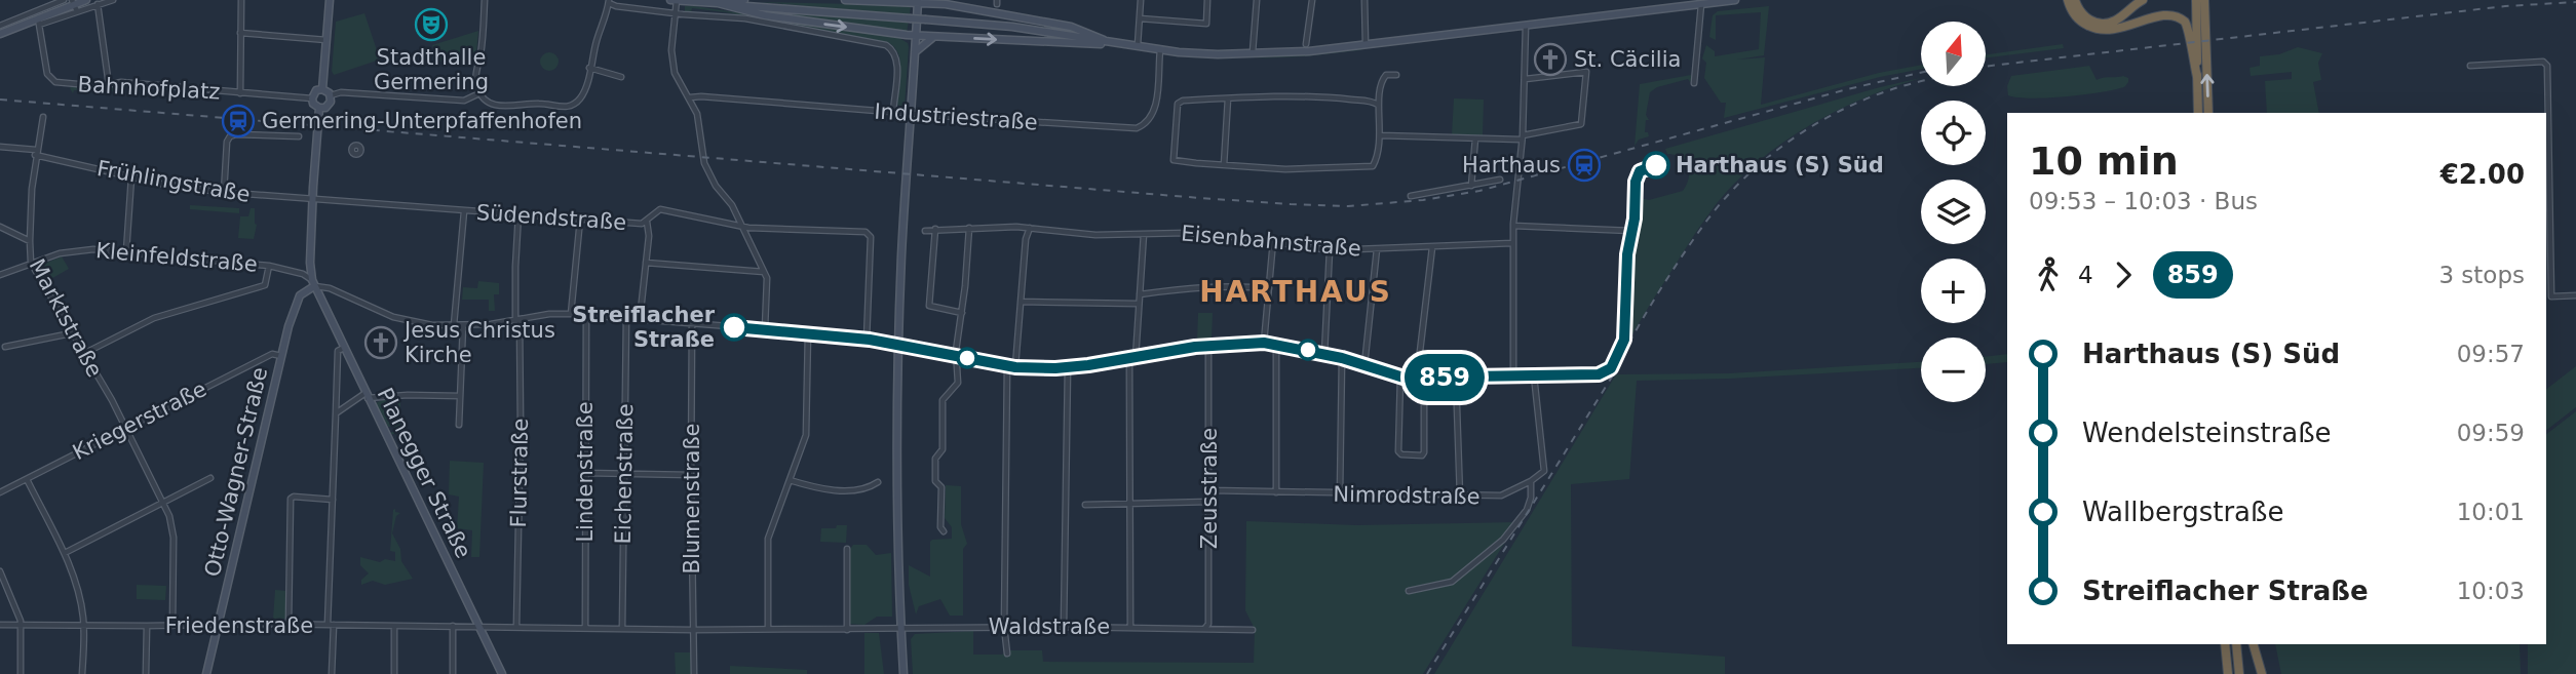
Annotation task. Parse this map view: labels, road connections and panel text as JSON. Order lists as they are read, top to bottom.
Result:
{
  "streets": {
    "main road": ["Otto-Wagner-Straße", "Planegger Straße"],
    "street": [
      "Bahnhofplatz",
      "Industriestraße",
      "Frühlingstraße",
      "Südendstraße",
      "Eisenbahnstraße",
      "Kleinfeldstraße",
      "Marktstraße",
      "Kriegerstraße",
      "Lindenstraße",
      "Flurstraße",
      "Eichenstraße",
      "Zeusstraße",
      "Nimrodstraße",
      "Blumenstraße",
      "Friedenstraße",
      "Waldstraße"
    ]
  },
  "crossings": [
    ["Frühlingstraße", "Südendstraße"],
    ["Frühlingstraße", "Marktstraße"],
    ["Südendstraße", "Kleinfeldstraße"],
    ["Südendstraße", "Flurstraße"],
    ["Kleinfeldstraße", "Marktstraße"],
    ["Kleinfeldstraße", "Otto-Wagner-Straße"],
    ["Kleinfeldstraße", "Lindenstraße"],
    ["Kleinfeldstraße", "Planegger Straße"],
    ["Kleinfeldstraße", "Flurstraße"],
    ["Kleinfeldstraße", "Eichenstraße"],
    ["Kleinfeldstraße", "Zeusstraße"],
    ["Kleinfeldstraße", "Blumenstraße"],
    ["Marktstraße", "Kriegerstraße"],
    ["Marktstraße", "Friedenstraße"],
    ["Kriegerstraße", "Otto-Wagner-Straße"],
    ["Otto-Wagner-Straße", "Planegger Straße"],
    ["Otto-Wagner-Straße", "Friedenstraße"],
    ["Lindenstraße", "Waldstraße"],
    ["Planegger Straße", "Friedenstraße"],
    ["Planegger Straße", "Waldstraße"],
    ["Flurstraße", "Waldstraße"],
    ["Eichenstraße", "Waldstraße"],
    ["Zeusstraße", "Nimrodstraße"],
    ["Zeusstraße", "Waldstraße"],
    ["Blumenstraße", "Waldstraße"],
    ["Friedenstraße", "Waldstraße"]
  ],
  "districts": ["HARTHAUS"],
  "places": {
    "theatre": ["Stadthalle Germering"],
    "church": ["St. Cäcilia", "Jesus Christus Kirche"],
    "station": ["Germering-Unterpfaffenhofen", "Harthaus"],
    "other": ["Harthaus (S) Süd", "Streiflacher Straße"]
  },
  "lines": ["bus line 859"],
  "north": "top",
  "page": {
    "on_map": "859",
    "map_buttons": ["+", "−"],
    "heading": ["10 min", "09:53 – 10:03 · Bus", "€2.00"],
    "legs": ["4", "859", "3 stops"],
    "list": [
      {
        "name": "Harthaus (S) Süd",
        "value": "09:57"
      },
      {
        "name": "Wendelsteinstraße",
        "value": "09:59"
      },
      {
        "name": "Wallbergstraße",
        "value": "10:01"
      },
      {
        "name": "Streiflacher Straße",
        "value": "10:03"
      }
    ]
  }
}
